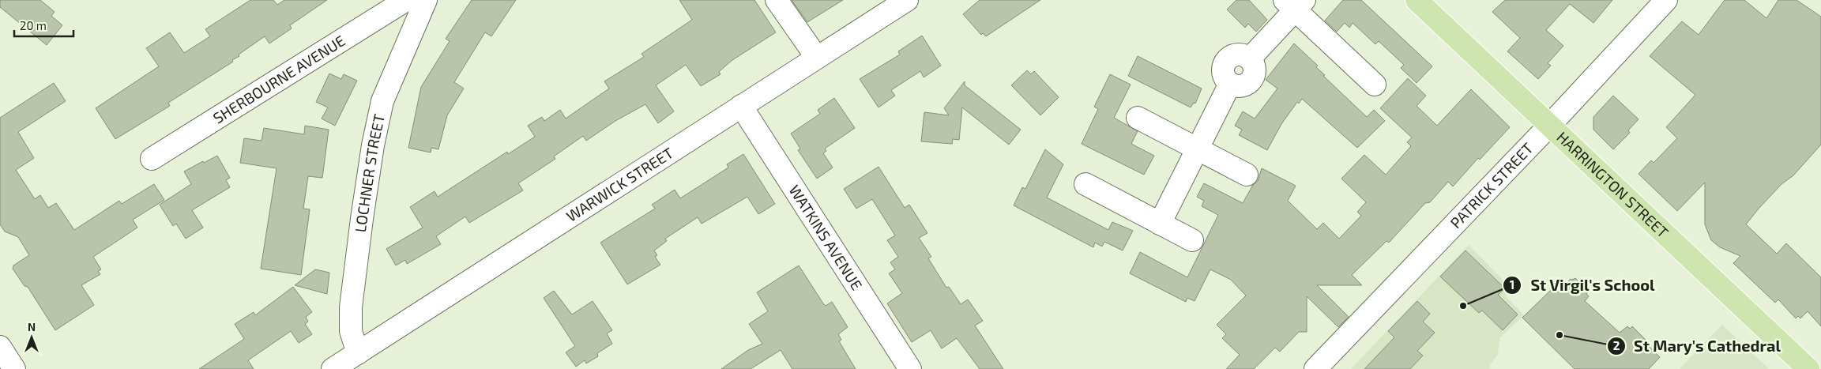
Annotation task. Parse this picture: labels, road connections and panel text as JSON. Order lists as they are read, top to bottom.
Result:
{
  "streets": {
    "main road": ["HARRINGTON STREET"],
    "street": [
      "SHERBOURNE AVENUE",
      "LOCHNER STREET",
      "WARWICK STREET",
      "PATRICK STREET",
      "WATKINS AVENUE"
    ]
  },
  "crossings": [
    ["LOCHNER STREET", "WARWICK STREET"],
    ["WARWICK STREET", "WATKINS AVENUE"],
    ["HARRINGTON STREET", "PATRICK STREET"]
  ],
  "places": ["St Virgil's School", "St Mary's Cathedral"],
  "scale_bar": "20 m",
  "north": "top"
}
